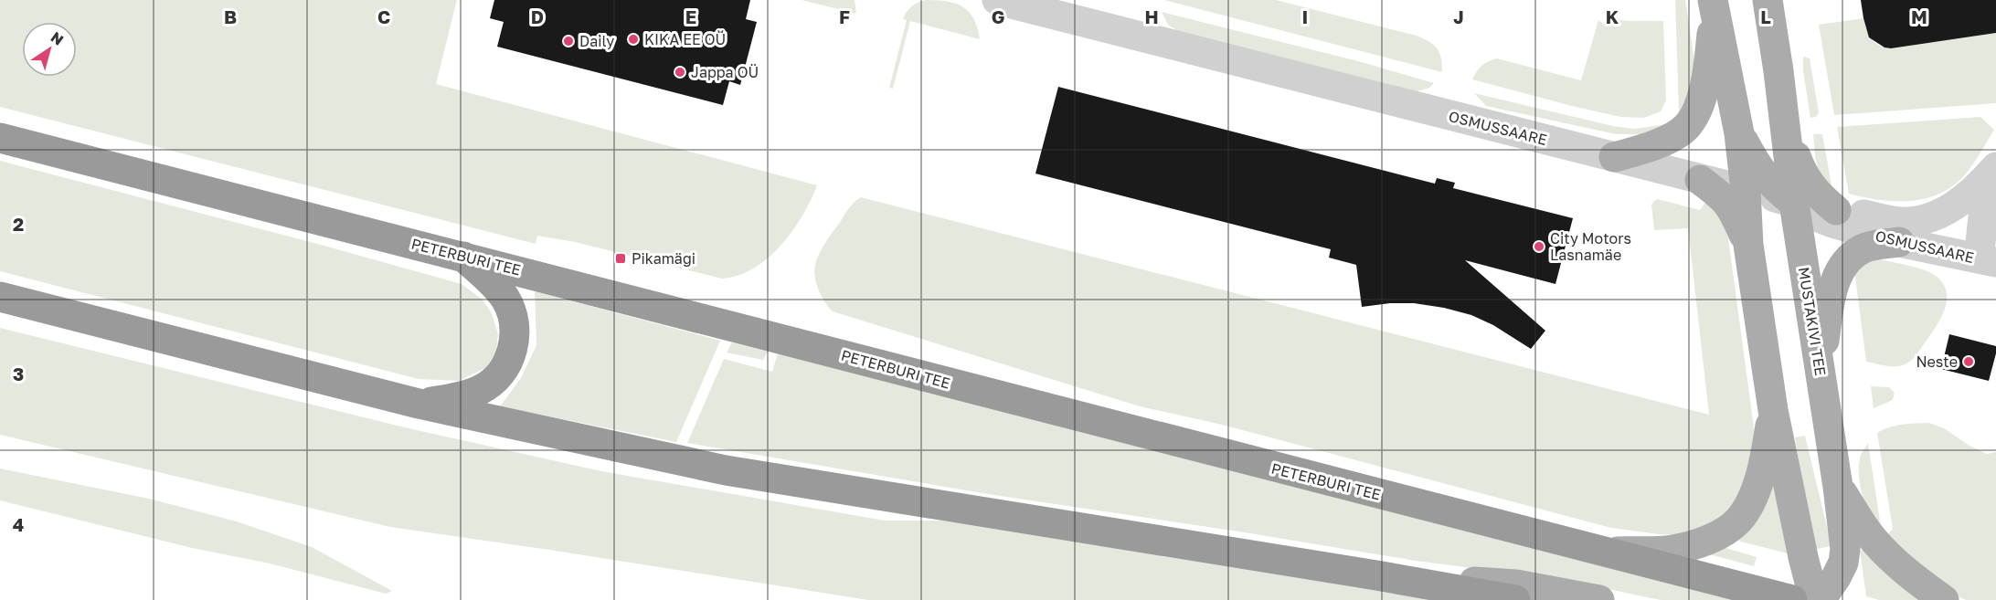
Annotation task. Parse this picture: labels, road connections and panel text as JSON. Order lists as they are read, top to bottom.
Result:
{
  "streets": {
    "highway": ["PETERBURI TEE"],
    "main road": ["MUSTAKIVI TEE"],
    "street": ["OSMUSSAARE"]
  },
  "crossings": [
    ["OSMUSSAARE", "MUSTAKIVI TEE"]
  ],
  "places": {
    "other": [
      "KIKA EE OÜ",
      "Daily",
      "Jappa OÜ",
      "City Motors Lasnamäe",
      "Neste"
    ],
    "transit": ["Pikamägi"]
  },
  "north": "top right",
  "grid": {
    "columns": [
      "B",
      "C",
      "D",
      "E",
      "F",
      "G",
      "H",
      "I",
      "J",
      "K",
      "L",
      "M"
    ],
    "rows": ["2", "3", "4"]
  }
}
